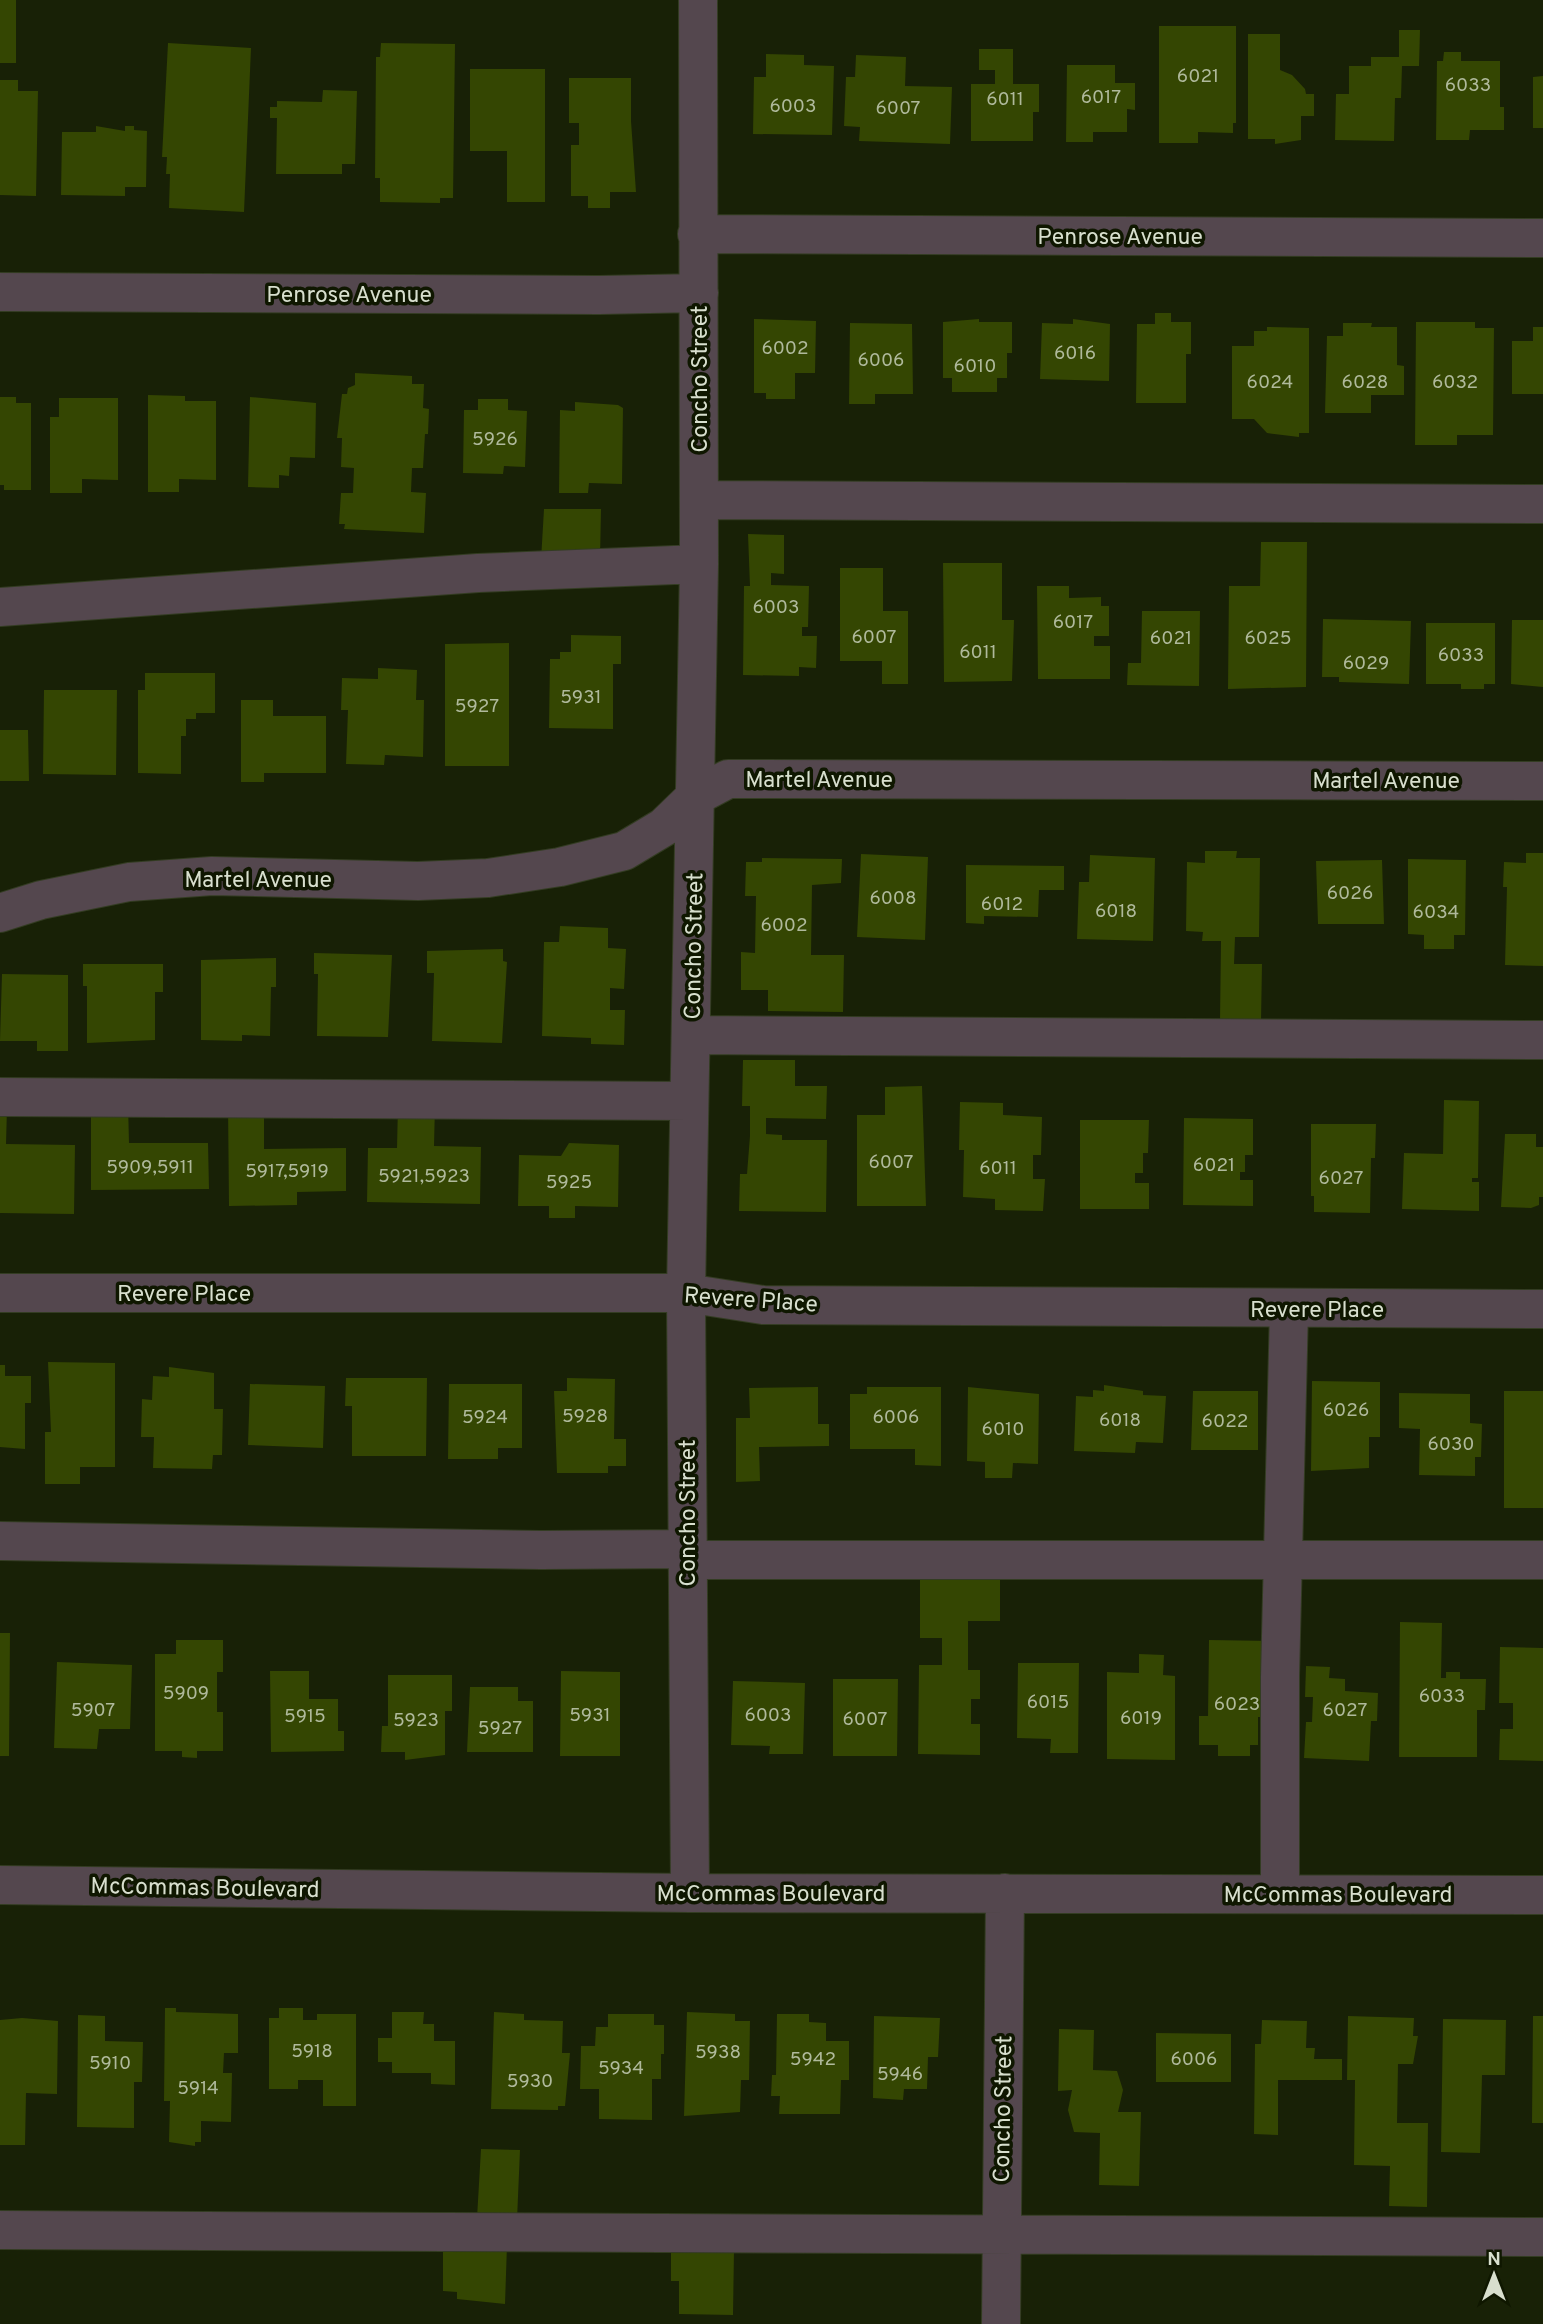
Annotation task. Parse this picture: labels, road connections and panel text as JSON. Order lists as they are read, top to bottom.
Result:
{
  "streets": {
    "street": [
      "Penrose Avenue",
      "Concho Street",
      "Martel Avenue",
      "Revere Place",
      "McCommas Boulevard"
    ]
  },
  "crossings": [
    ["Penrose Avenue", "Concho Street"],
    ["Concho Street", "Martel Avenue"],
    ["Concho Street", "Revere Place"],
    ["Concho Street", "McCommas Boulevard"]
  ],
  "house_numbers": [
    "6021",
    "6033",
    "6017",
    "6011",
    "6003",
    "6007",
    "6002",
    "6016",
    "6006",
    "6010",
    "6024",
    "6028",
    "6032",
    "5926",
    "6003",
    "6017",
    "6007",
    "6021",
    "6025",
    "6011",
    "6033",
    "6029",
    "5931",
    "5927",
    "6026",
    "6008",
    "6012",
    "6018",
    "6034",
    "6002",
    "6007",
    "6021",
    "5909,5911",
    "6011",
    "5917,5919",
    "5921,5923",
    "6027",
    "5925",
    "6026",
    "5928",
    "5924",
    "6006",
    "6018",
    "6022",
    "6010",
    "6030",
    "5909",
    "6033",
    "6015",
    "6023",
    "5907",
    "6027",
    "5931",
    "6003",
    "5915",
    "6019",
    "6007",
    "5923",
    "5927",
    "5918",
    "5938",
    "5942",
    "6006",
    "5910",
    "5934",
    "5946",
    "5930",
    "5914"
  ],
  "north": "top"
}
